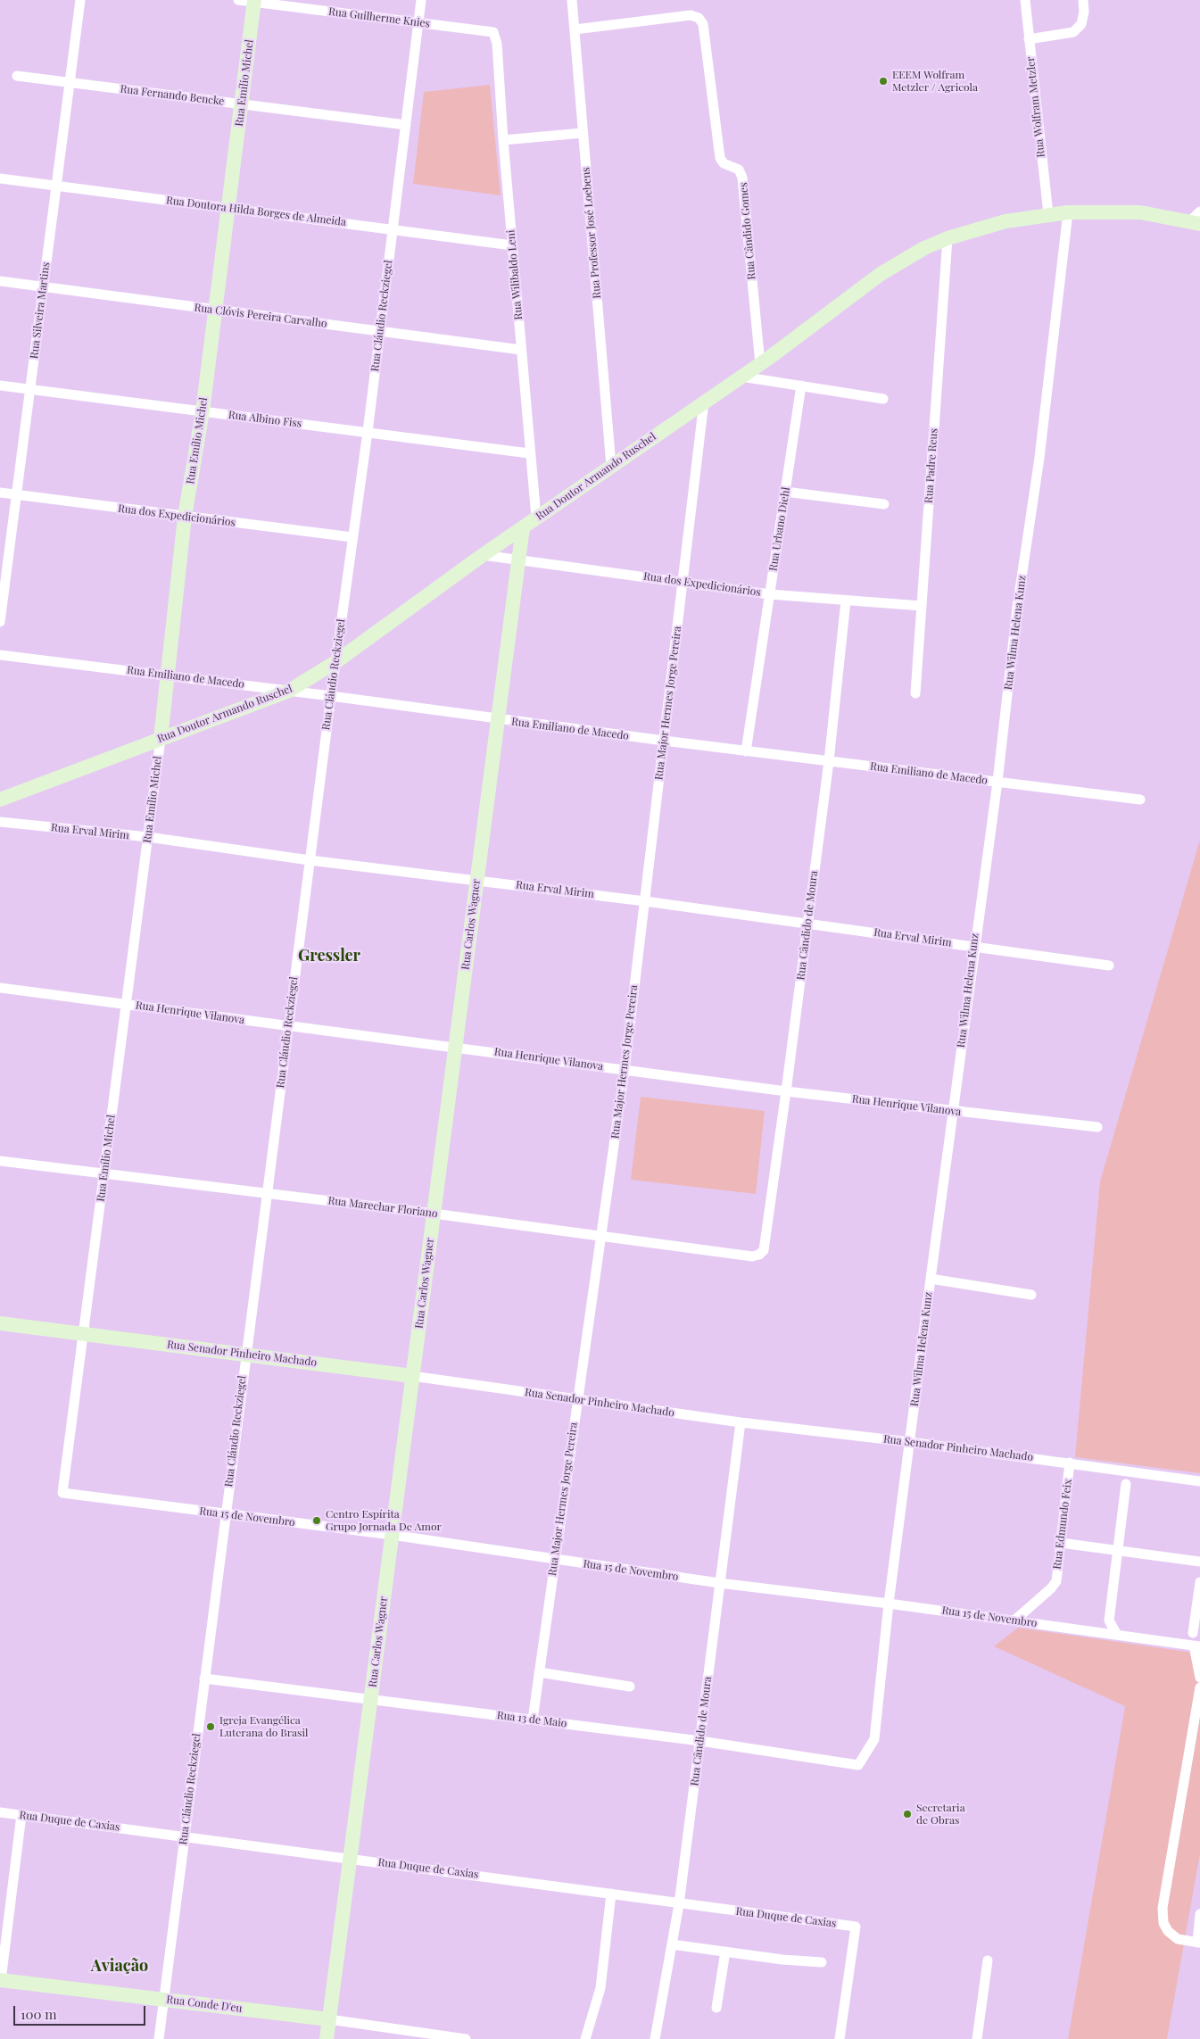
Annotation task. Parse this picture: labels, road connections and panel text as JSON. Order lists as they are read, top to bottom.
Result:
{
  "streets": {
    "main road": [
      "Rua Emílio Michel",
      "Rua Doutor Armando Ruschel",
      "Rua Carlos Wagner",
      "Rua Senador Pinheiro Machado",
      "Rua Conde D'eu"
    ],
    "street": [
      "Rua Guilherme Knies",
      "Rua Fernando Bencke",
      "Rua Wolfram Metzler",
      "Rua Doutora Hilda Borges de Almeida",
      "Rua Cândido Gomes",
      "Rua Professor José Loebens",
      "Rua Wilibaldo Leni",
      "Rua Silveira Martins",
      "Rua Clóvis Pereira Carvalho",
      "Rua Cláudio Reckziegel",
      "Rua Albino Fiss",
      "Rua Padre Reus",
      "Rua dos Expedicionários",
      "Rua Urbano Diehl",
      "Rua Wilma Helena Kunz",
      "Rua Emiliano de Macedo",
      "Rua Major Hermes Jorge Pereira",
      "Rua Erval Mirim",
      "Rua Cândido de Moura",
      "Rua Henrique Vilanova",
      "Rua Marechar Floriano",
      "Rua 15 de Novembro",
      "Rua Edmundo Feix",
      "Rua 13 de Maio",
      "Rua Duque de Caxias"
    ]
  },
  "crossings": [
    ["Rua Guilherme Knies", "Rua Emílio Michel"],
    ["Rua Guilherme Knies", "Rua Wilibaldo Leni"],
    ["Rua Guilherme Knies", "Rua Cláudio Reckziegel"],
    ["Rua Emílio Michel", "Rua Fernando Bencke"],
    ["Rua Emílio Michel", "Rua Doutora Hilda Borges de Almeida"],
    ["Rua Emílio Michel", "Rua Clóvis Pereira Carvalho"],
    ["Rua Emílio Michel", "Rua Albino Fiss"],
    ["Rua Emílio Michel", "Rua Doutor Armando Ruschel"],
    ["Rua Emílio Michel", "Rua dos Expedicionários"],
    ["Rua Emílio Michel", "Rua Emiliano de Macedo"],
    ["Rua Emílio Michel", "Rua Erval Mirim"],
    ["Rua Emílio Michel", "Rua Henrique Vilanova"],
    ["Rua Emílio Michel", "Rua Marechar Floriano"],
    ["Rua Emílio Michel", "Rua Senador Pinheiro Machado"],
    ["Rua Emílio Michel", "Rua 15 de Novembro"],
    ["Rua Fernando Bencke", "Rua Silveira Martins"],
    ["Rua Fernando Bencke", "Rua Cláudio Reckziegel"],
    ["Rua Wolfram Metzler", "Rua Doutor Armando Ruschel"],
    ["Rua Doutora Hilda Borges de Almeida", "Rua Wilibaldo Leni"],
    ["Rua Doutora Hilda Borges de Almeida", "Rua Silveira Martins"],
    ["Rua Doutora Hilda Borges de Almeida", "Rua Cláudio Reckziegel"],
    ["Rua Cândido Gomes", "Rua Professor José Loebens"],
    ["Rua Cândido Gomes", "Rua Doutor Armando Ruschel"],
    ["Rua Professor José Loebens", "Rua Doutor Armando Ruschel"],
    ["Rua Wilibaldo Leni", "Rua Clóvis Pereira Carvalho"],
    ["Rua Wilibaldo Leni", "Rua Albino Fiss"],
    ["Rua Wilibaldo Leni", "Rua Doutor Armando Ruschel"],
    ["Rua Silveira Martins", "Rua Clóvis Pereira Carvalho"],
    ["Rua Silveira Martins", "Rua Albino Fiss"],
    ["Rua Silveira Martins", "Rua dos Expedicionários"],
    ["Rua Clóvis Pereira Carvalho", "Rua Cláudio Reckziegel"],
    ["Rua Cláudio Reckziegel", "Rua Albino Fiss"],
    ["Rua Cláudio Reckziegel", "Rua Doutor Armando Ruschel"],
    ["Rua Cláudio Reckziegel", "Rua dos Expedicionários"],
    ["Rua Cláudio Reckziegel", "Rua Emiliano de Macedo"],
    ["Rua Cláudio Reckziegel", "Rua Erval Mirim"],
    ["Rua Cláudio Reckziegel", "Rua Henrique Vilanova"],
    ["Rua Cláudio Reckziegel", "Rua Marechar Floriano"],
    ["Rua Cláudio Reckziegel", "Rua Senador Pinheiro Machado"],
    ["Rua Cláudio Reckziegel", "Rua 15 de Novembro"],
    ["Rua Cláudio Reckziegel", "Rua 13 de Maio"],
    ["Rua Cláudio Reckziegel", "Rua Duque de Caxias"],
    ["Rua Cláudio Reckziegel", "Rua Conde D'eu"],
    ["Rua Padre Reus", "Rua Doutor Armando Ruschel"],
    ["Rua Padre Reus", "Rua dos Expedicionários"],
    ["Rua Doutor Armando Ruschel", "Rua dos Expedicionários"],
    ["Rua Doutor Armando Ruschel", "Rua Wilma Helena Kunz"],
    ["Rua Doutor Armando Ruschel", "Rua Emiliano de Macedo"],
    ["Rua Doutor Armando Ruschel", "Rua Major Hermes Jorge Pereira"],
    ["Rua Doutor Armando Ruschel", "Rua Carlos Wagner"],
    ["Rua dos Expedicionários", "Rua Urbano Diehl"],
    ["Rua dos Expedicionários", "Rua Major Hermes Jorge Pereira"],
    ["Rua dos Expedicionários", "Rua Carlos Wagner"],
    ["Rua dos Expedicionários", "Rua Cândido de Moura"],
    ["Rua Urbano Diehl", "Rua Emiliano de Macedo"],
    ["Rua Wilma Helena Kunz", "Rua Emiliano de Macedo"],
    ["Rua Wilma Helena Kunz", "Rua Erval Mirim"],
    ["Rua Wilma Helena Kunz", "Rua Henrique Vilanova"],
    ["Rua Wilma Helena Kunz", "Rua Senador Pinheiro Machado"],
    ["Rua Wilma Helena Kunz", "Rua 15 de Novembro"],
    ["Rua Wilma Helena Kunz", "Rua 13 de Maio"],
    ["Rua Emiliano de Macedo", "Rua Major Hermes Jorge Pereira"],
    ["Rua Emiliano de Macedo", "Rua Carlos Wagner"],
    ["Rua Emiliano de Macedo", "Rua Cândido de Moura"],
    ["Rua Major Hermes Jorge Pereira", "Rua Erval Mirim"],
    ["Rua Major Hermes Jorge Pereira", "Rua Henrique Vilanova"],
    ["Rua Major Hermes Jorge Pereira", "Rua Marechar Floriano"],
    ["Rua Major Hermes Jorge Pereira", "Rua Senador Pinheiro Machado"],
    ["Rua Major Hermes Jorge Pereira", "Rua 15 de Novembro"],
    ["Rua Major Hermes Jorge Pereira", "Rua 13 de Maio"],
    ["Rua Erval Mirim", "Rua Carlos Wagner"],
    ["Rua Erval Mirim", "Rua Cândido de Moura"],
    ["Rua Carlos Wagner", "Rua Henrique Vilanova"],
    ["Rua Carlos Wagner", "Rua Marechar Floriano"],
    ["Rua Carlos Wagner", "Rua Senador Pinheiro Machado"],
    ["Rua Carlos Wagner", "Rua 15 de Novembro"],
    ["Rua Carlos Wagner", "Rua 13 de Maio"],
    ["Rua Carlos Wagner", "Rua Duque de Caxias"],
    ["Rua Carlos Wagner", "Rua Conde D'eu"],
    ["Rua Cândido de Moura", "Rua Henrique Vilanova"],
    ["Rua Cândido de Moura", "Rua Marechar Floriano"],
    ["Rua Cândido de Moura", "Rua Senador Pinheiro Machado"],
    ["Rua Cândido de Moura", "Rua 15 de Novembro"],
    ["Rua Cândido de Moura", "Rua 13 de Maio"],
    ["Rua Cândido de Moura", "Rua Duque de Caxias"],
    ["Rua Senador Pinheiro Machado", "Rua Edmundo Feix"],
    ["Rua 15 de Novembro", "Rua Edmundo Feix"]
  ],
  "districts": ["Gressler", "Aviação"],
  "places": [
    "EEEM Wolfram Metzler / Agricola",
    "Centro Espírita Grupo Jornada De Amor",
    "Igreja Evangélica Luterana do Brasil",
    "Secretaria de Obras"
  ],
  "scale_bar": "100 m"
}
